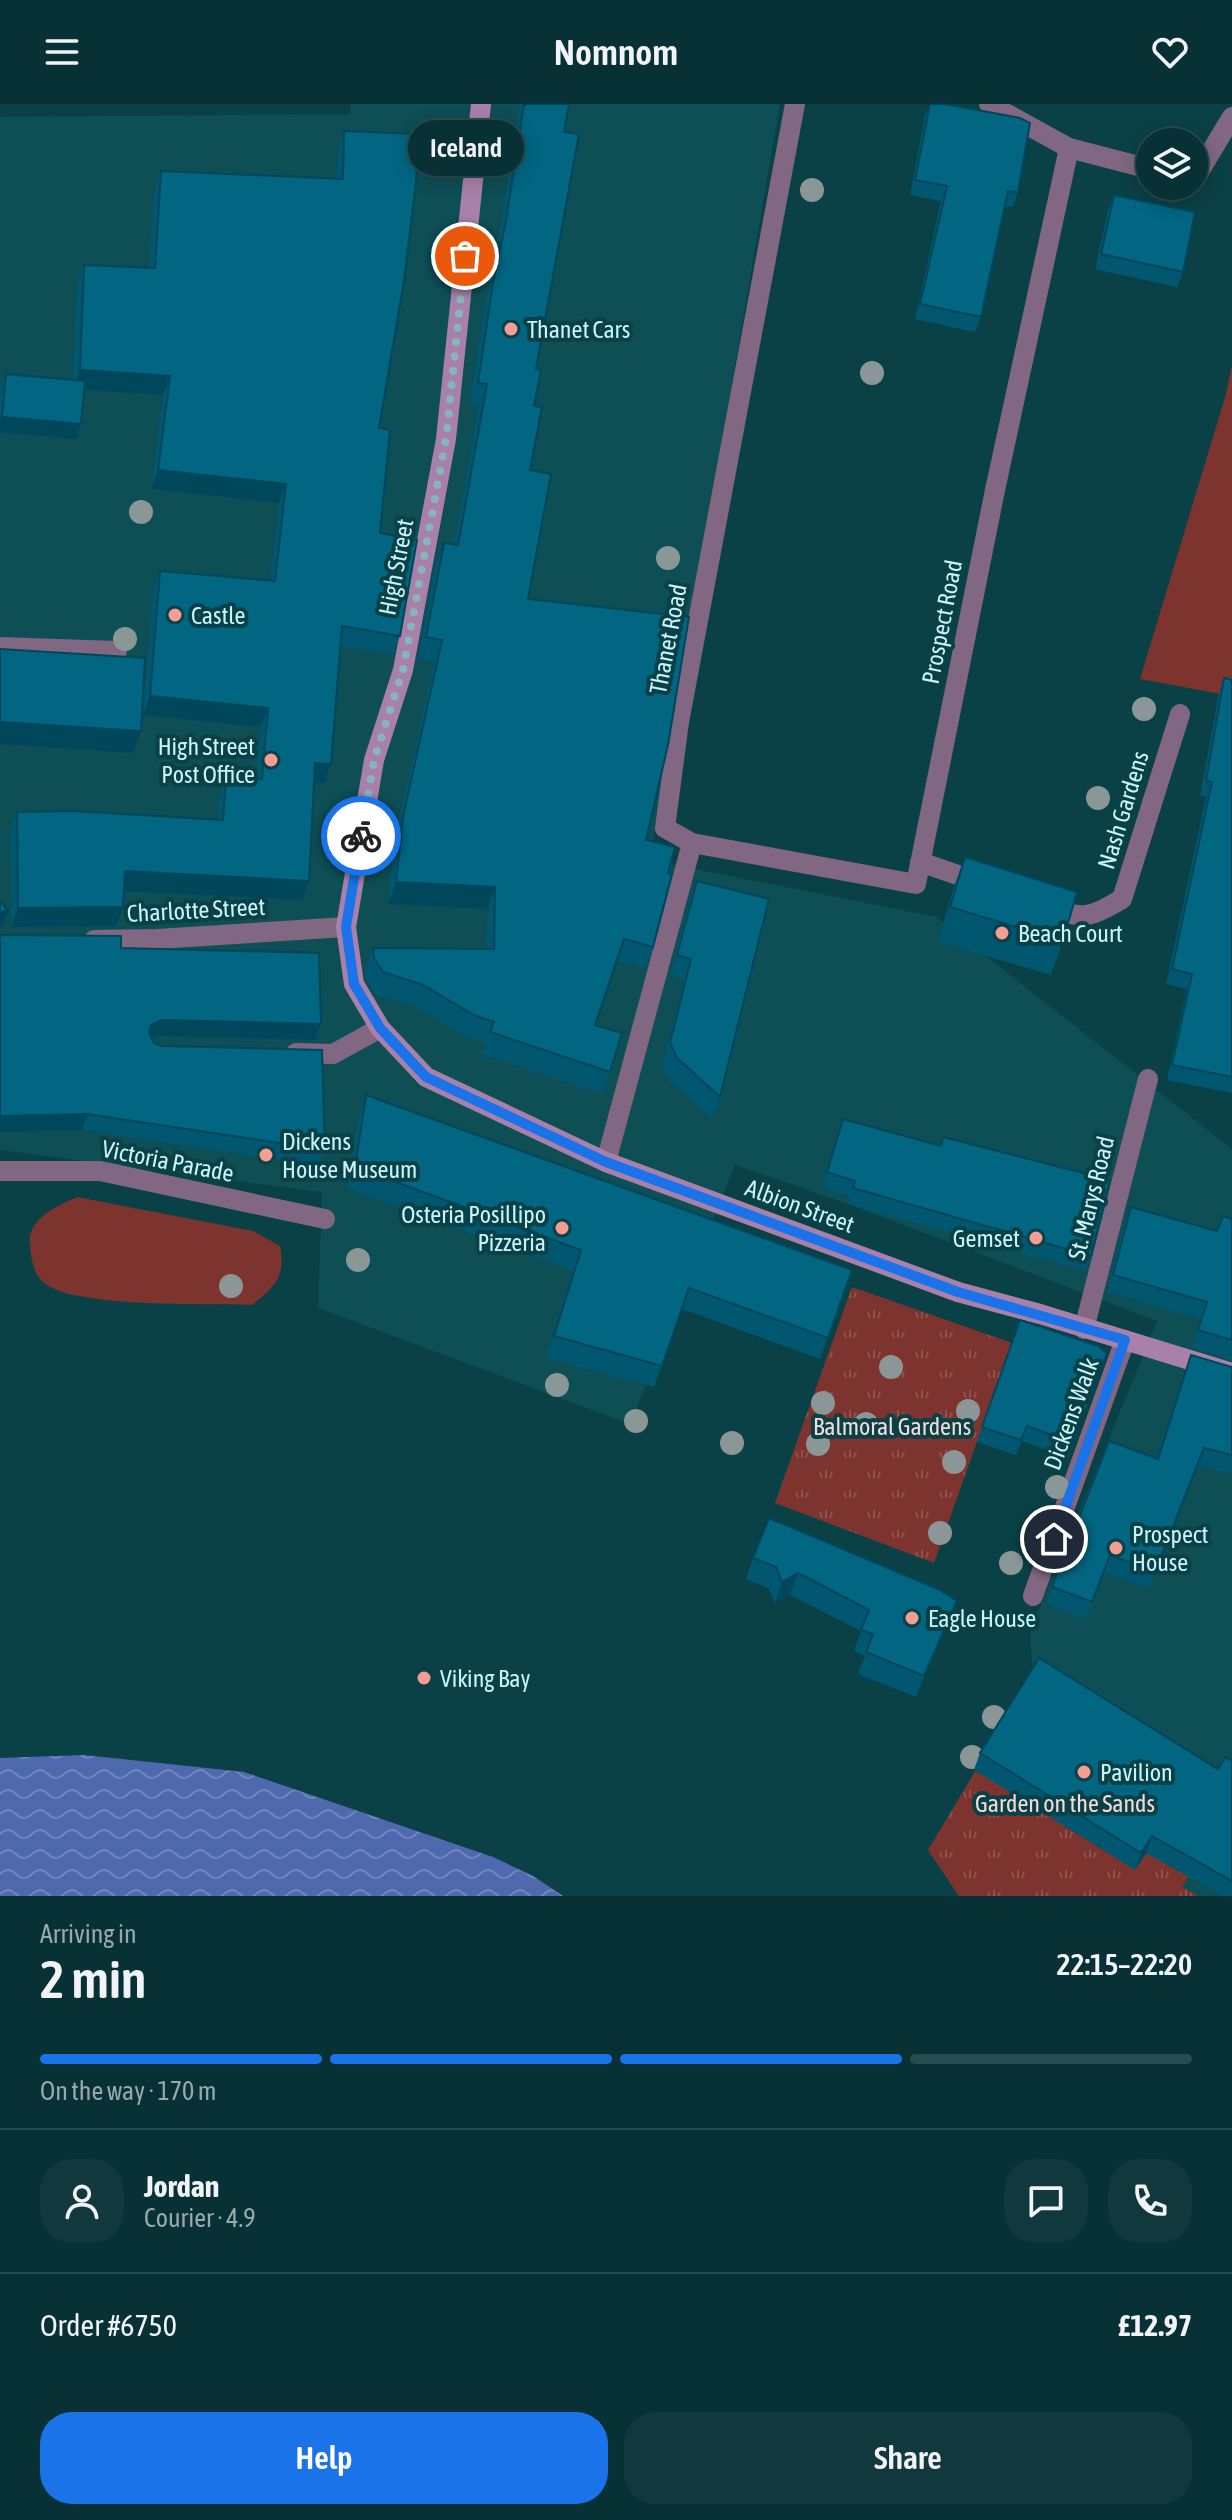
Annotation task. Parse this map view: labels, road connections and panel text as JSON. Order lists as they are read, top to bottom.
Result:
{
  "streets": {
    "main road": ["High Street", "Albion Street"],
    "street": [
      "Prospect Road",
      "Thanet Road",
      "Nash Gardens",
      "Charlotte Street",
      "Victoria Parade",
      "St. Marys Road",
      "Dickens Walk"
    ]
  },
  "crossings": [
    ["High Street", "Charlotte Street"],
    ["High Street", "Albion Street"],
    ["St. Marys Road", "Albion Street"],
    ["Albion Street", "Dickens Walk"]
  ],
  "parks": ["Balmoral Gardens", "Garden on the Sands"],
  "places": [
    "Iceland",
    "Thanet Cars",
    "Castle",
    "High Street Post Office",
    "Beach Court",
    "Dickens House Museum",
    "Osteria Posillipo Pizzeria",
    "Gemset",
    "Prospect House",
    "Eagle House",
    "Viking Bay",
    "Pavilion"
  ],
  "page": {
    "header": "Nomnom",
    "bubble": "Iceland",
    "heading": ["2 min", "Arriving in", "22:15–22:20"],
    "panel": [
      "Jordan",
      "Courier · 4.9",
      "Order #6750",
      "£12.97"
    ],
    "bar": "On the way · 170 m",
    "buttons": ["Help", "Share"]
  }
}
